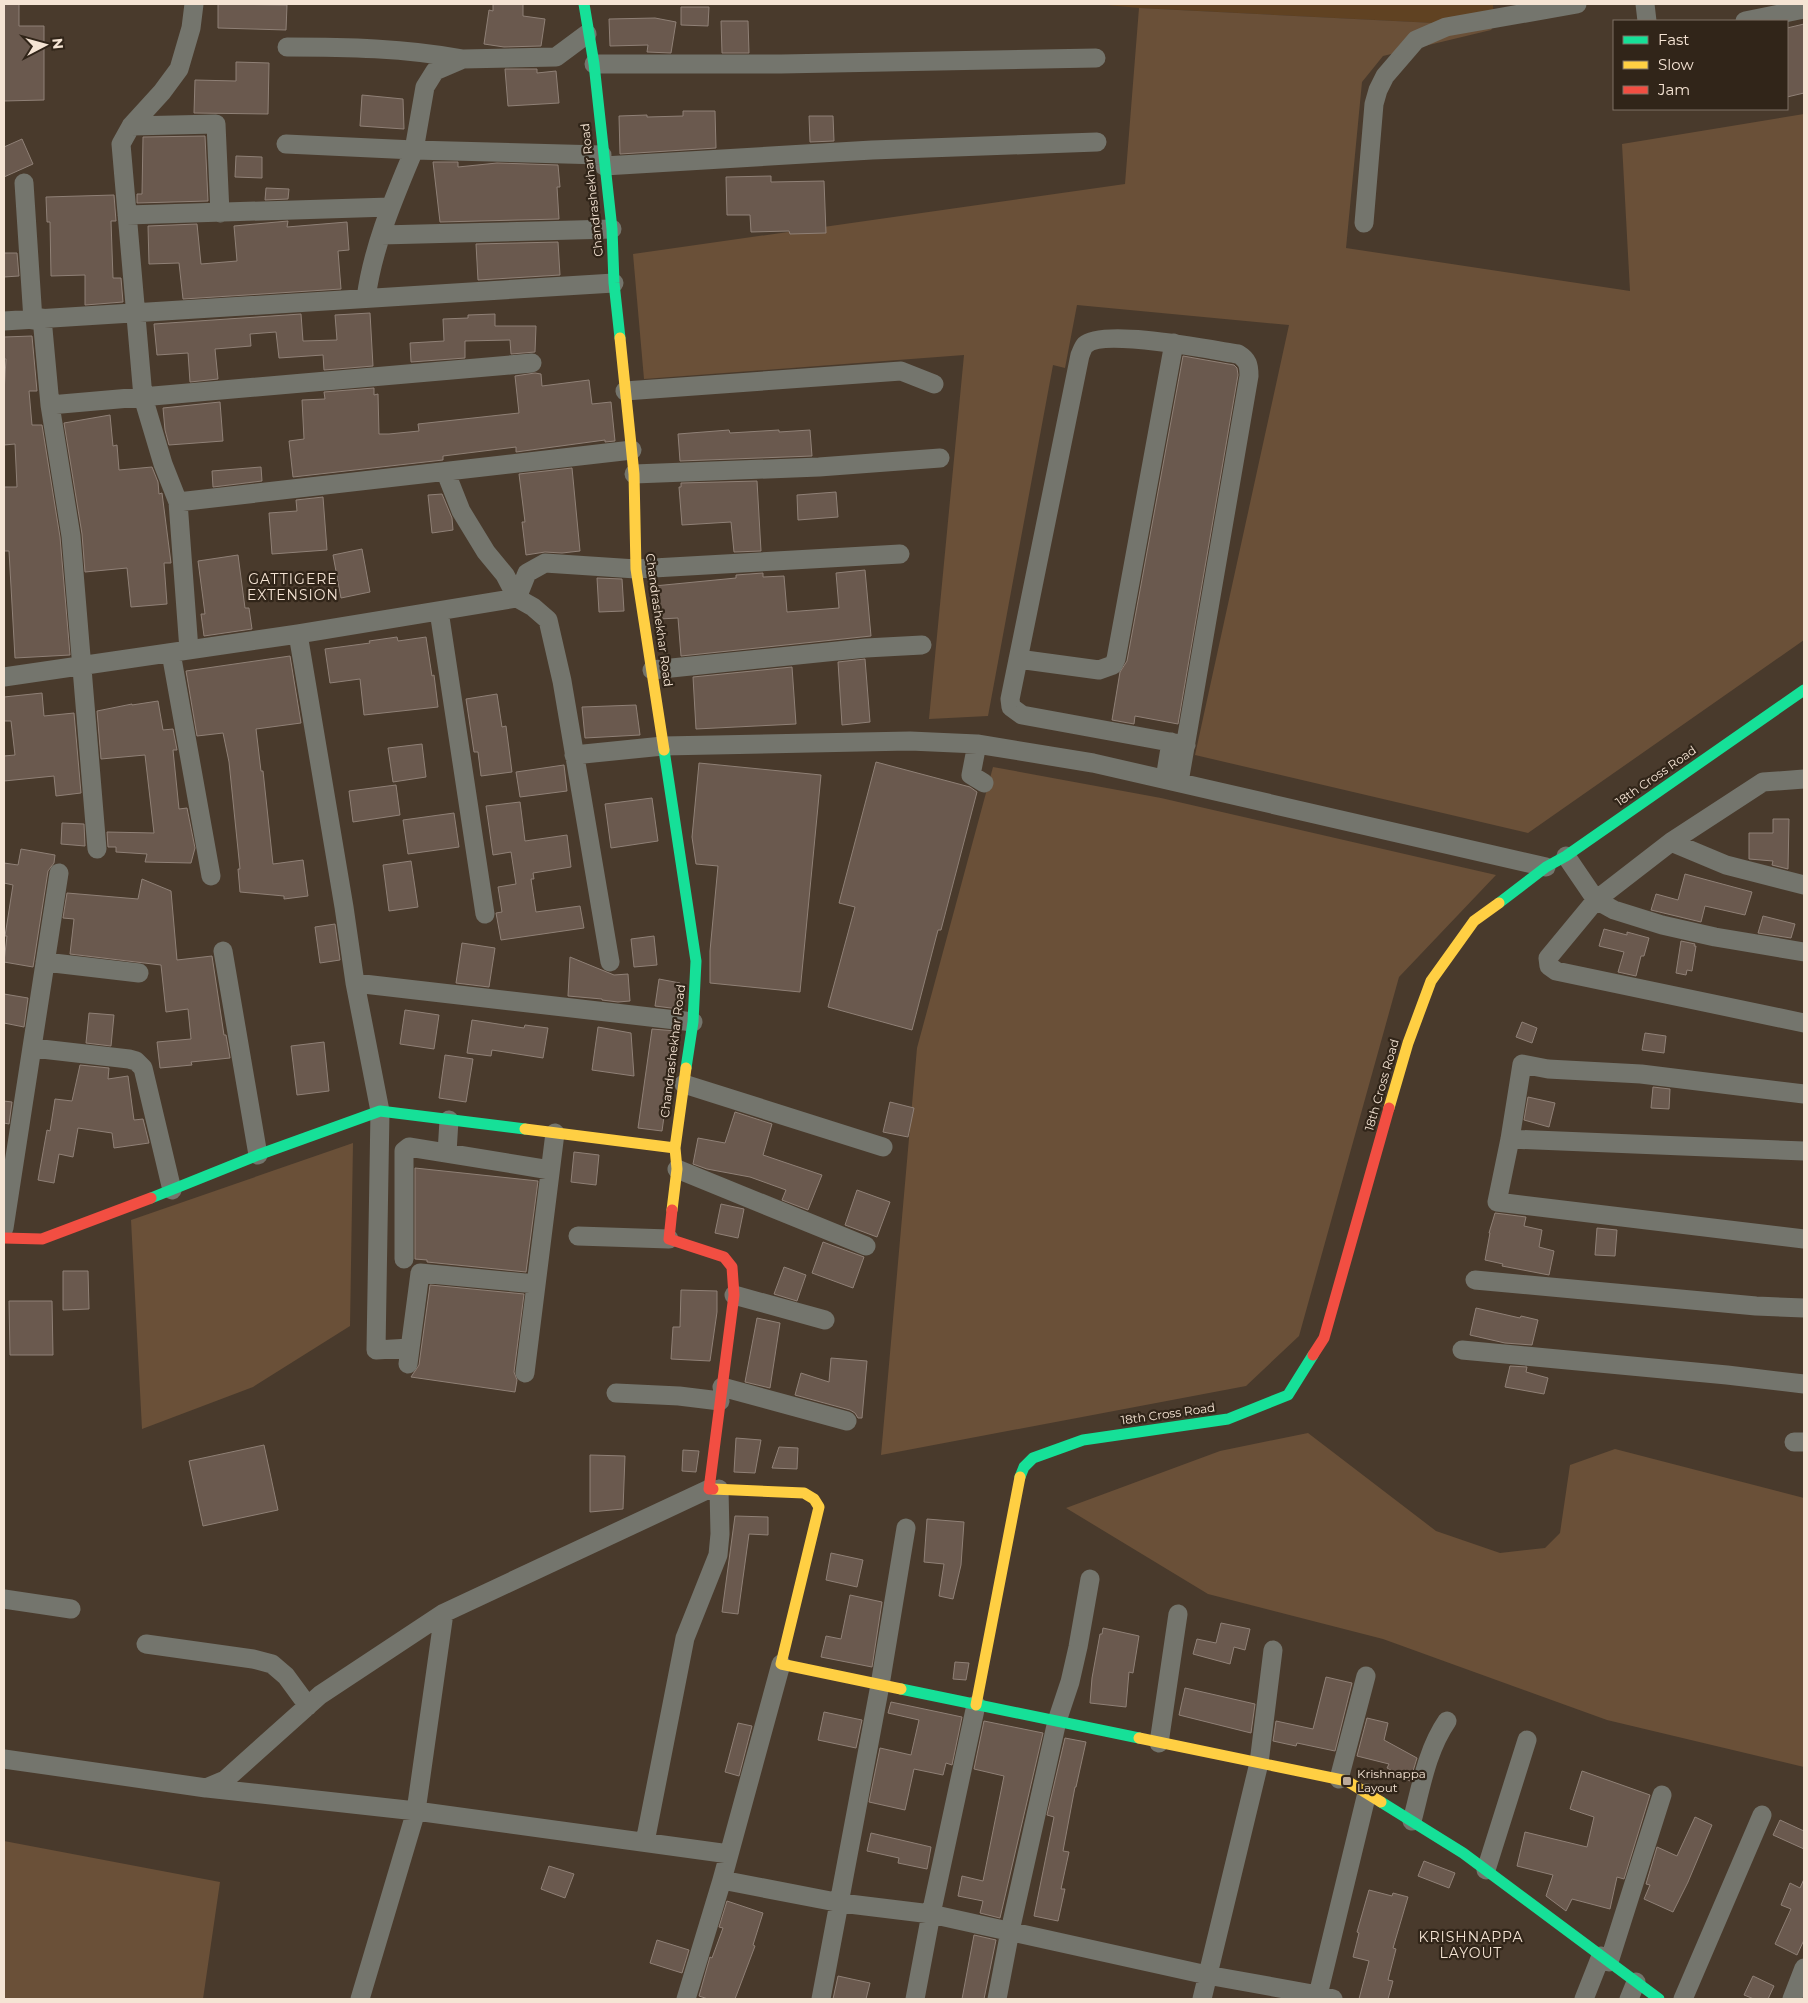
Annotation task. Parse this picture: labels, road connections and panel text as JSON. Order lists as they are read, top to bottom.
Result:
{
  "streets": {
    "street": ["Chandrashekhar Road", "18th Cross Road"]
  },
  "districts": ["GATTIGERE EXTENSION", "KRISHNAPPA LAYOUT"],
  "places": {
    "transit": ["Krishnappa Layout"]
  },
  "legend": ["Fast", "Slow", "Jam"],
  "north": "right"
}
